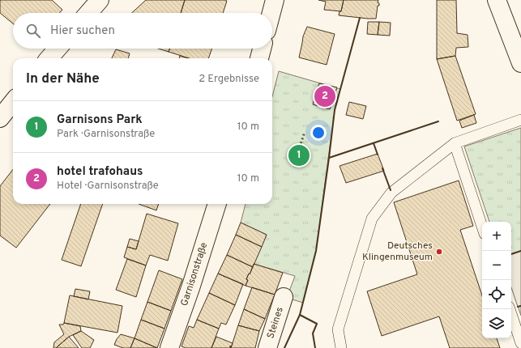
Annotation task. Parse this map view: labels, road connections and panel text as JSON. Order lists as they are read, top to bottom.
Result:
{
  "streets": {
    "street": ["Garnisonstraße", "Steines"]
  },
  "places": ["Deutsches Klingenmuseum"],
  "page": {
    "search": "Hier suchen",
    "heading": ["In der Nähe", "2 Ergebnisse"],
    "pins": ["2", "1"],
    "list": [
      {
        "mark": "1",
        "name": "Garnisons Park",
        "note": "Park · Garnisonstraße",
        "value": "10 m"
      },
      {
        "mark": "2",
        "name": "hotel trafohaus",
        "note": "Hotel · Garnisonstraße",
        "value": "10 m"
      }
    ],
    "map_buttons": ["+", "−"]
  }
}
